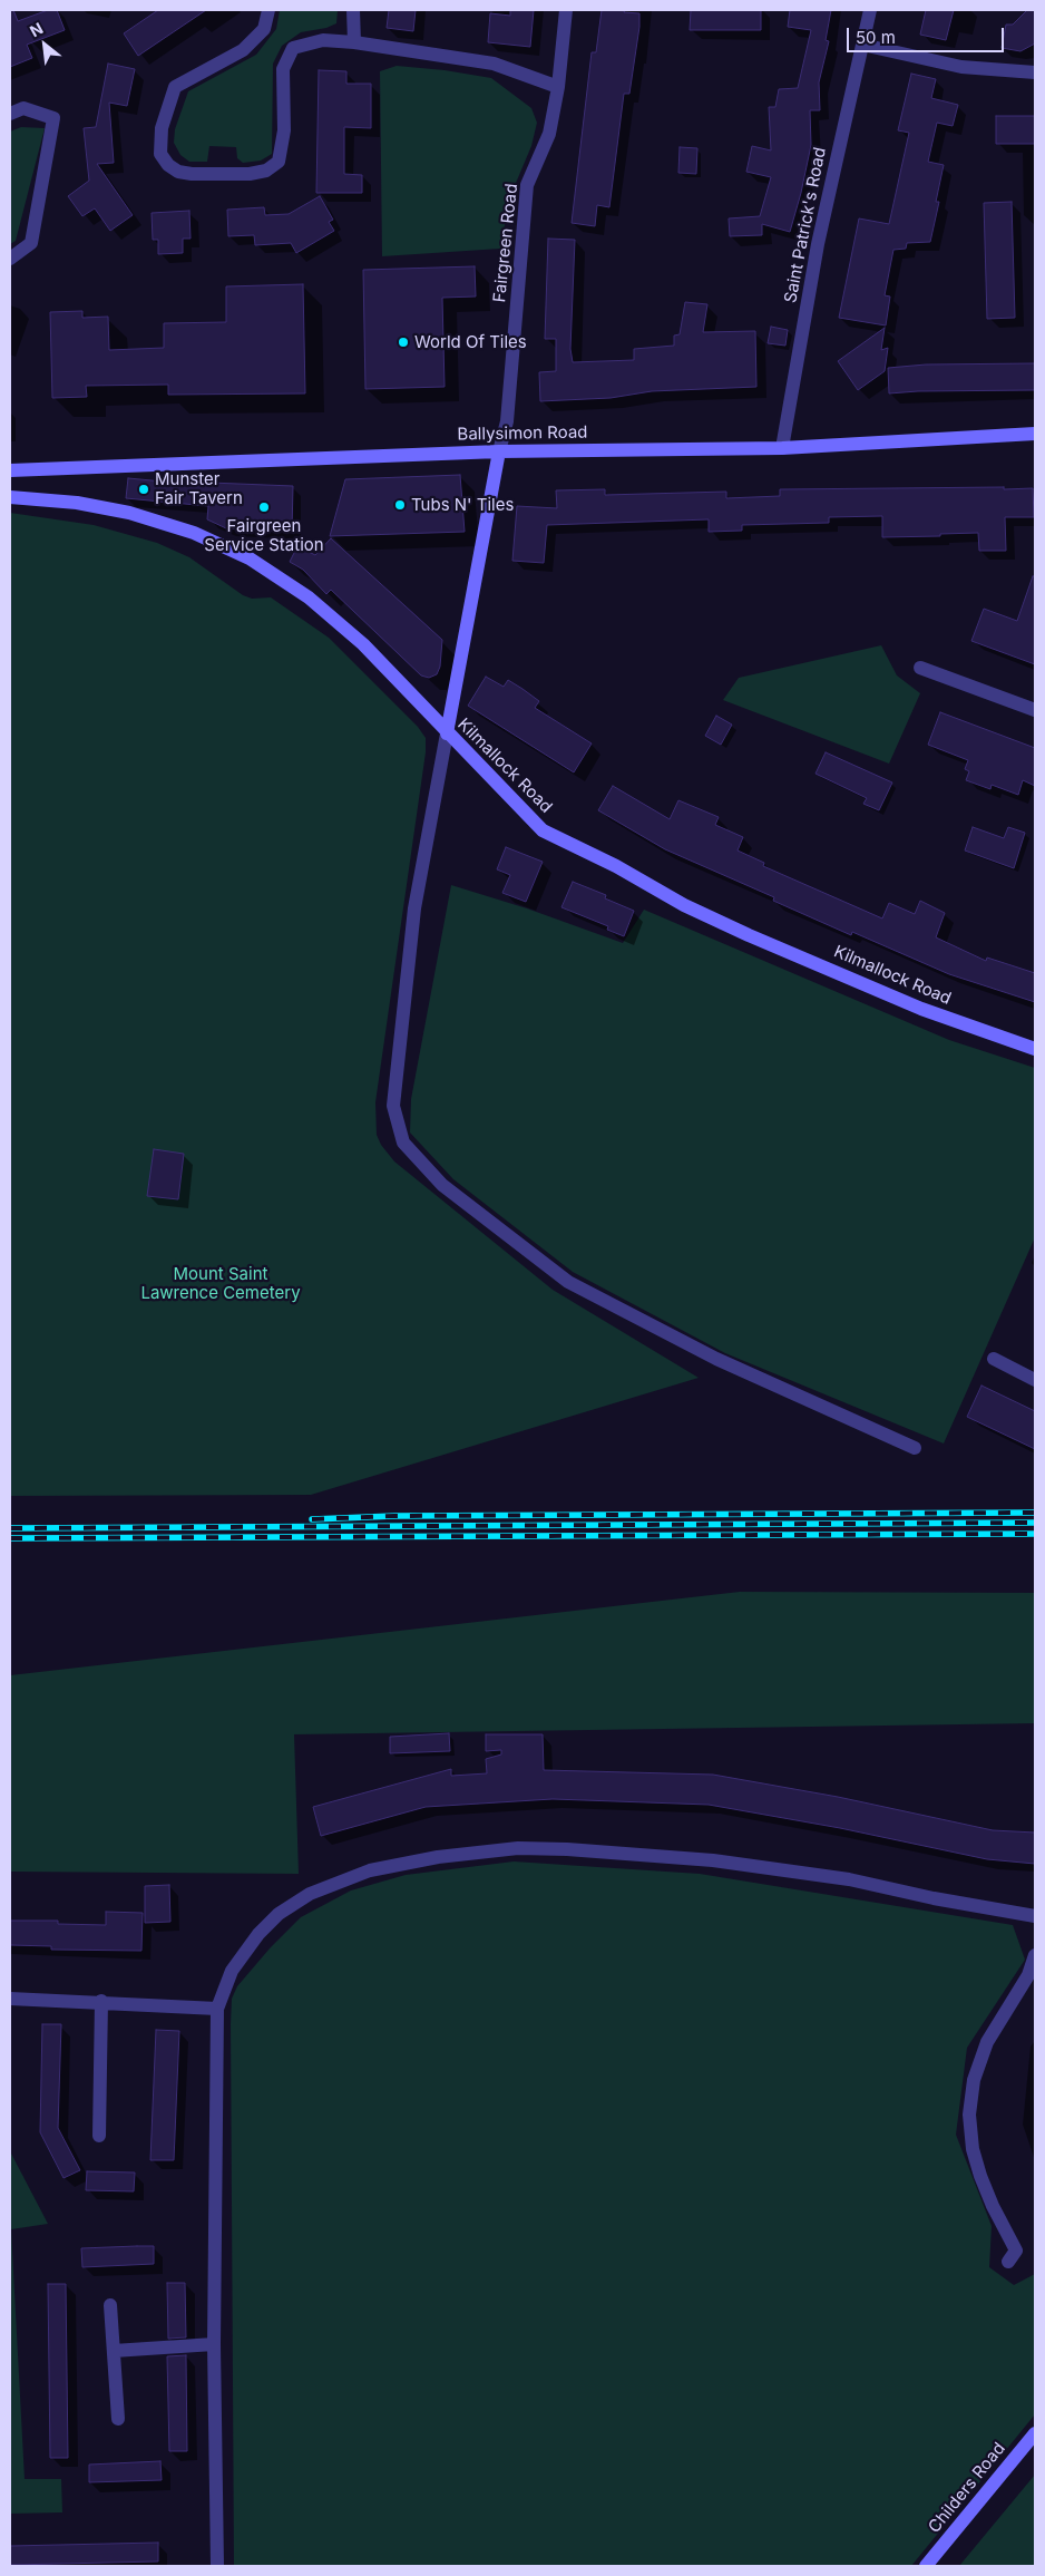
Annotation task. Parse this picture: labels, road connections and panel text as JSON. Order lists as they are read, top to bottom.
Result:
{
  "streets": {
    "street": [
      "Saint Patrick's Road",
      "Fairgreen Road",
      "Ballysimon Road",
      "Kilmallock Road",
      "Childers Road"
    ]
  },
  "crossings": [
    ["Saint Patrick's Road", "Ballysimon Road"],
    ["Fairgreen Road", "Ballysimon Road"]
  ],
  "parks": ["Mount Saint Lawrence Cemetery"],
  "places": [
    "World Of Tiles",
    "Munster Fair Tavern",
    "Tubs N' Tiles",
    "Fairgreen Service Station"
  ],
  "scale_bar": "50 m",
  "north": "top left"
}
